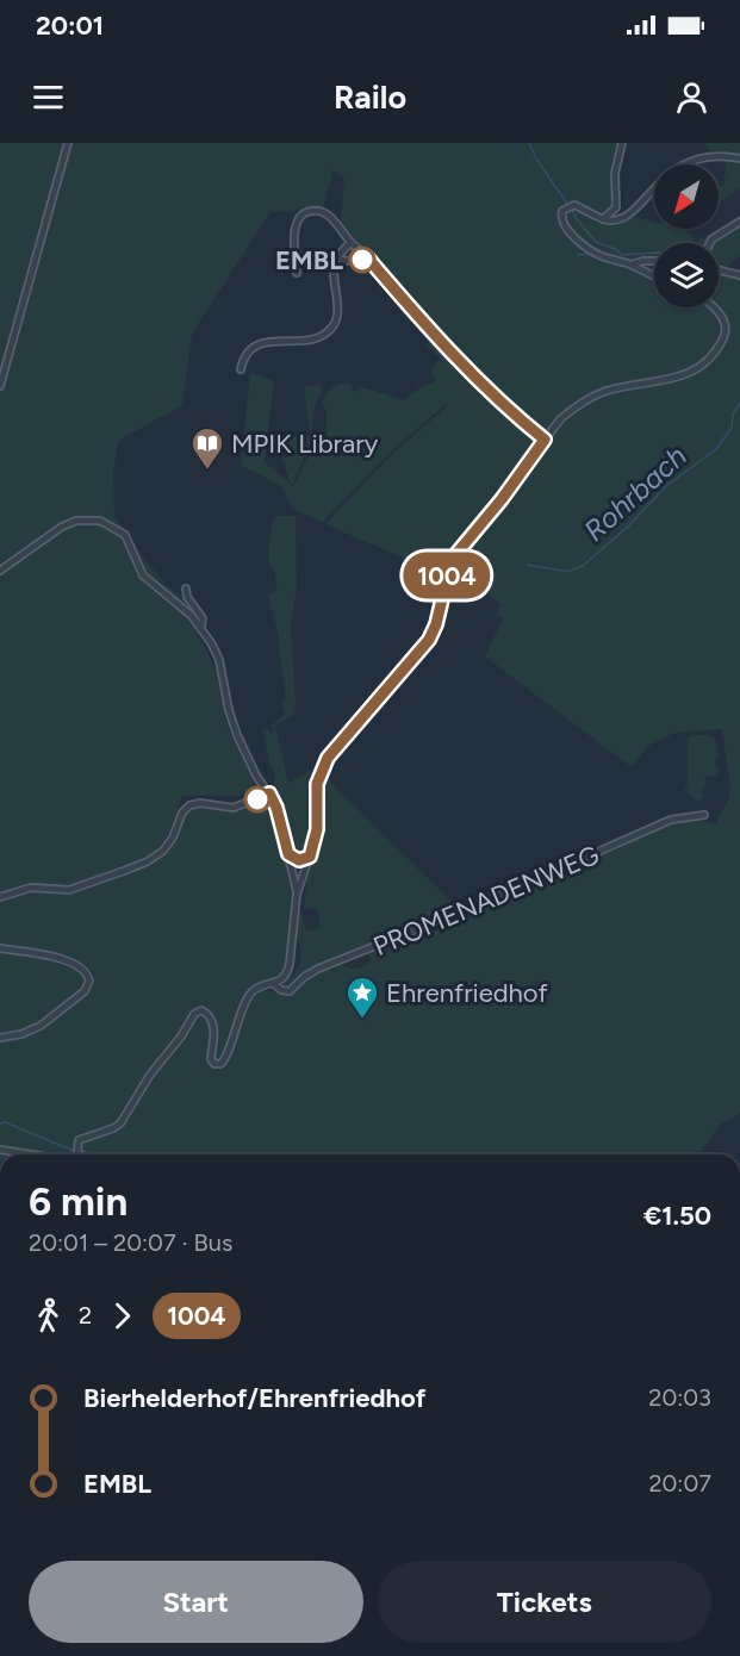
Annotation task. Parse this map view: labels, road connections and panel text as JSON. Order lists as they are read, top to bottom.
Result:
{
  "streets": {
    "street": ["PROMENADENWEG"]
  },
  "water": ["Rohrbach"],
  "places": {
    "other": ["EMBL"],
    "library": ["MPIK Library"],
    "place": ["Ehrenfriedhof"]
  },
  "lines": ["bus line 1004"],
  "north": "bottom left",
  "page": {
    "status": "20:01",
    "header": "Railo",
    "on_map": "1004",
    "heading": ["6 min", "20:01 – 20:07 · Bus", "€1.50"],
    "legs": ["2", "1004"],
    "list": [
      {
        "name": "Bierhelderhof/Ehrenfriedhof",
        "value": "20:03"
      },
      {
        "name": "EMBL",
        "value": "20:07"
      }
    ],
    "buttons": ["Start", "Tickets"]
  }
}
